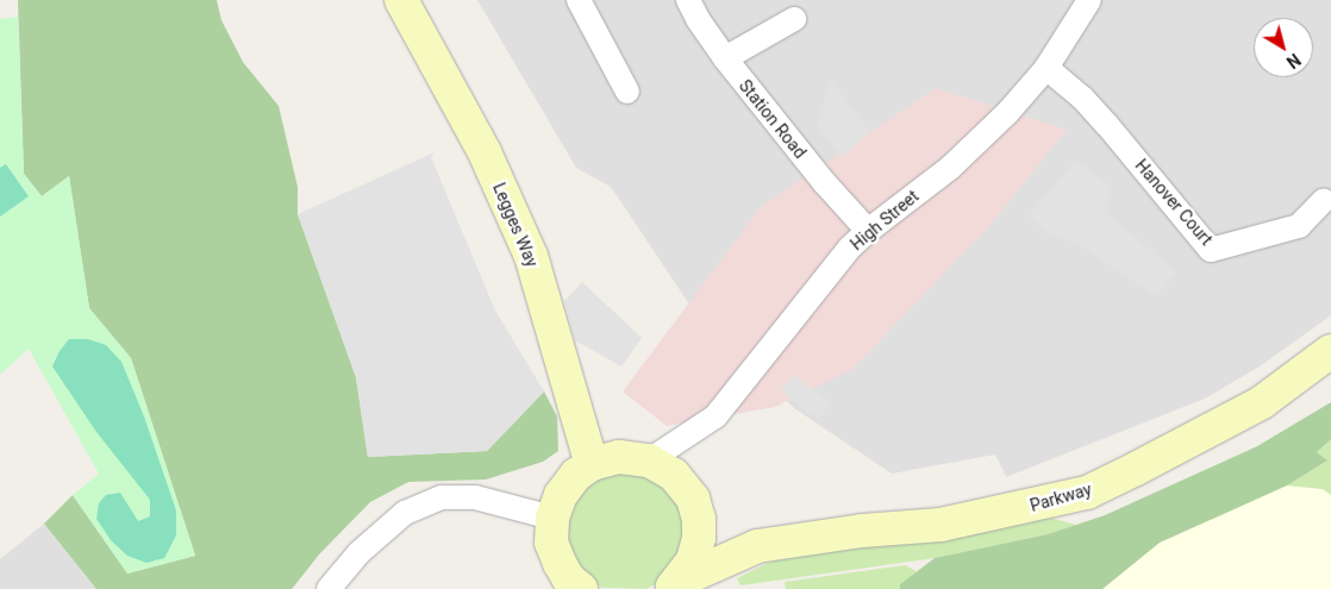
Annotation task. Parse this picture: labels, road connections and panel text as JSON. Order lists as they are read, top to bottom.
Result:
{
  "streets": {
    "street": [
      "Station Road",
      "Hanover Court",
      "High Street",
      "Legges Way",
      "Parkway"
    ]
  },
  "crossings": [
    ["Station Road", "High Street"],
    ["Hanover Court", "High Street"]
  ],
  "north": "bottom right"
}
